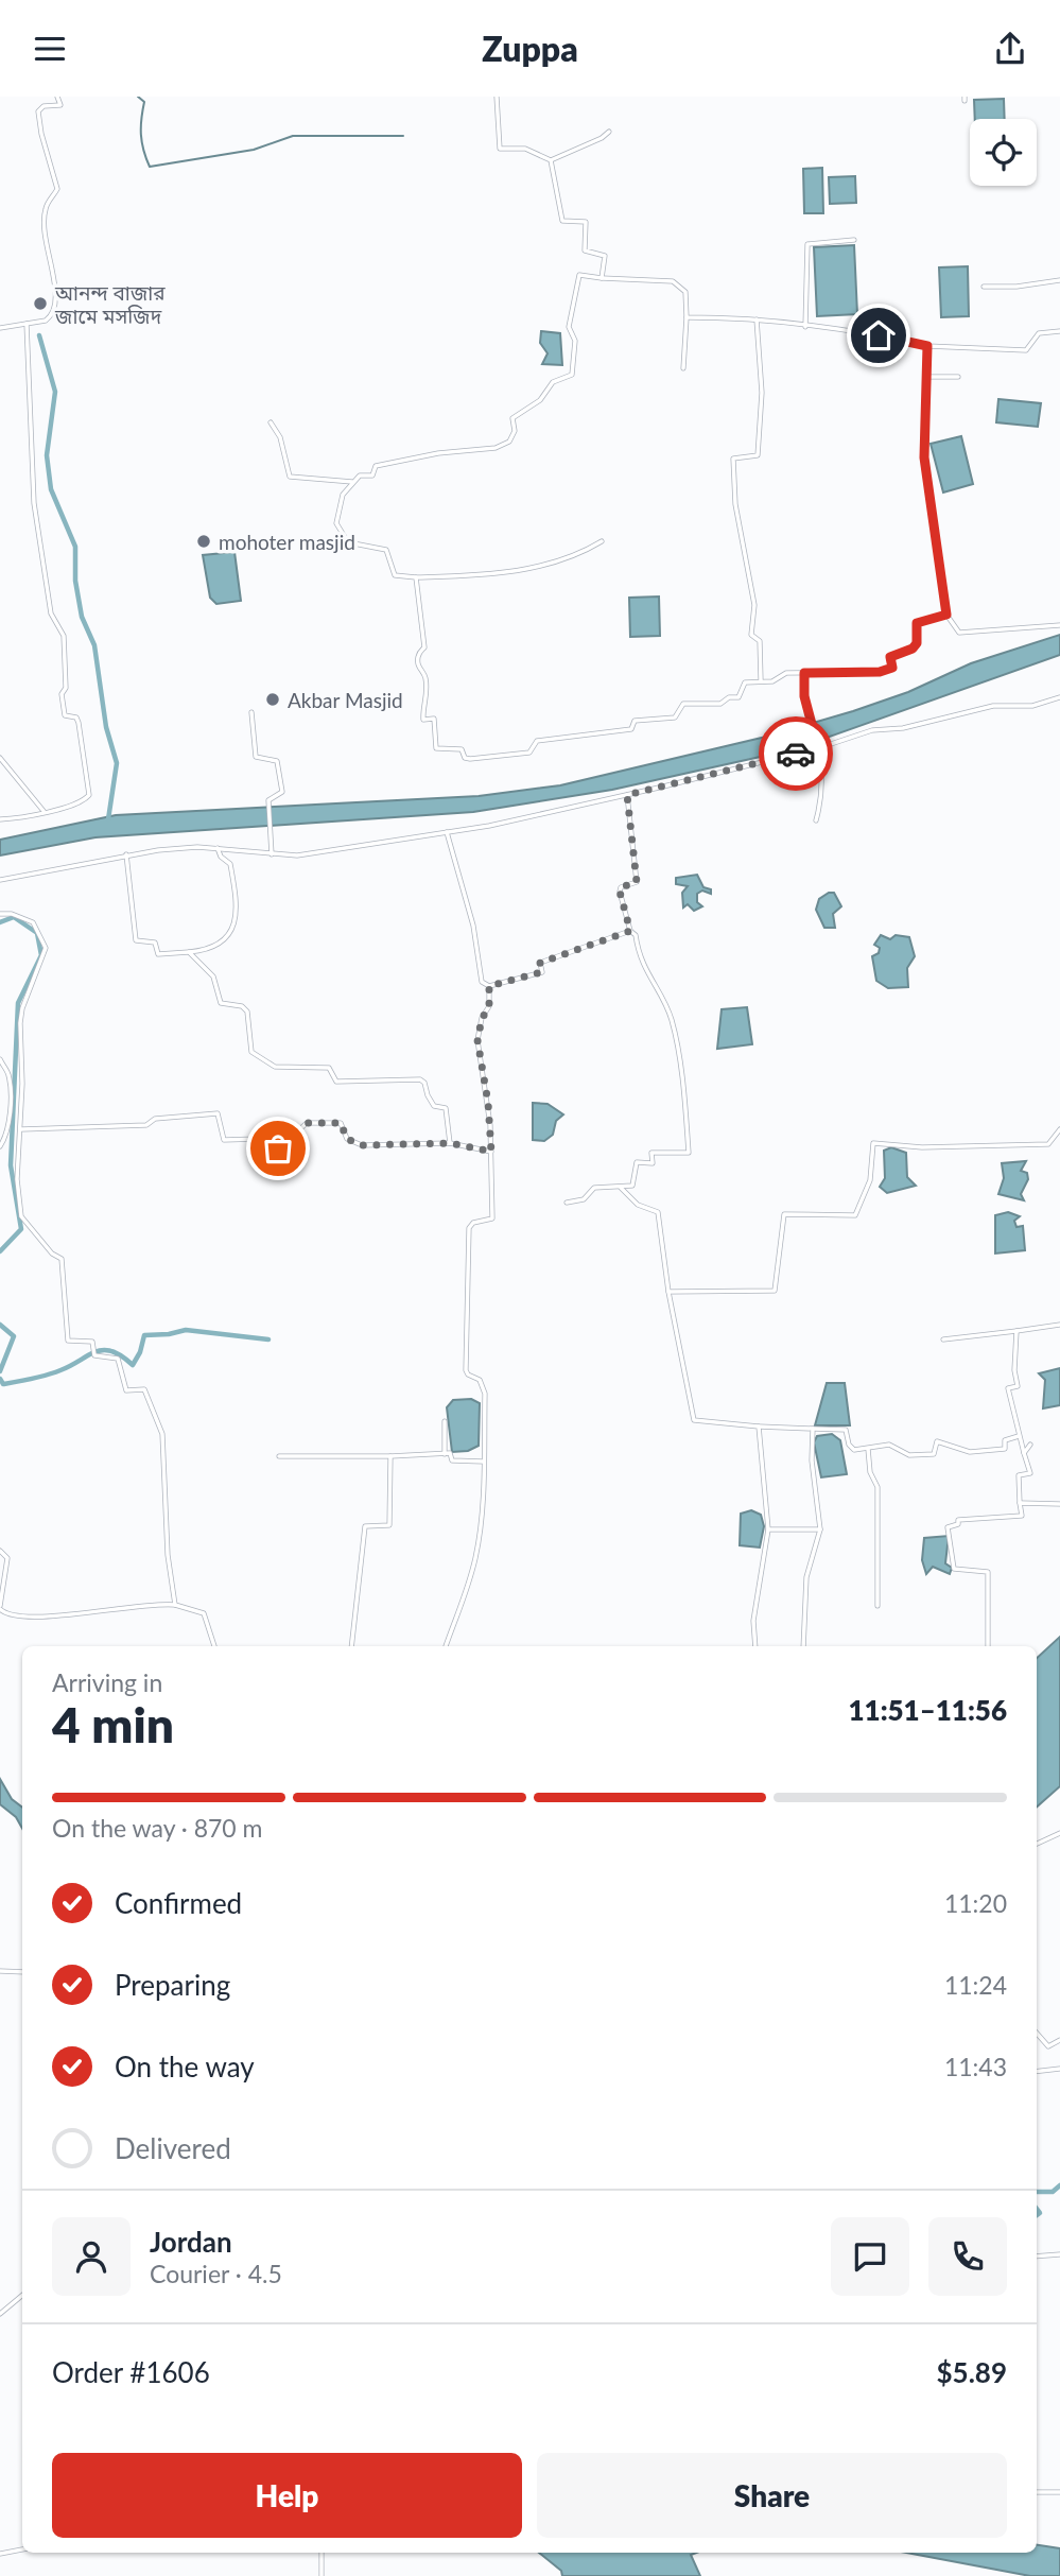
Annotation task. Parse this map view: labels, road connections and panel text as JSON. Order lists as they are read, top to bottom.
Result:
{
  "places": ["আনন্দ বাজার জামে মসজিদ", "mohoter masjid", "Akbar Masjid"],
  "page": {
    "header": "Zuppa",
    "heading": ["4 min", "Arriving in", "11:51–11:56"],
    "panel": [
      "Jordan",
      "Courier · 4.5",
      "Order #1606",
      "$5.89"
    ],
    "bar": "On the way · 870 m",
    "list": [
      ["Confirmed", "11:20"],
      ["Preparing", "11:24"],
      ["On the way", "11:43"],
      "Delivered"
    ],
    "buttons": ["Help", "Share"]
  }
}
